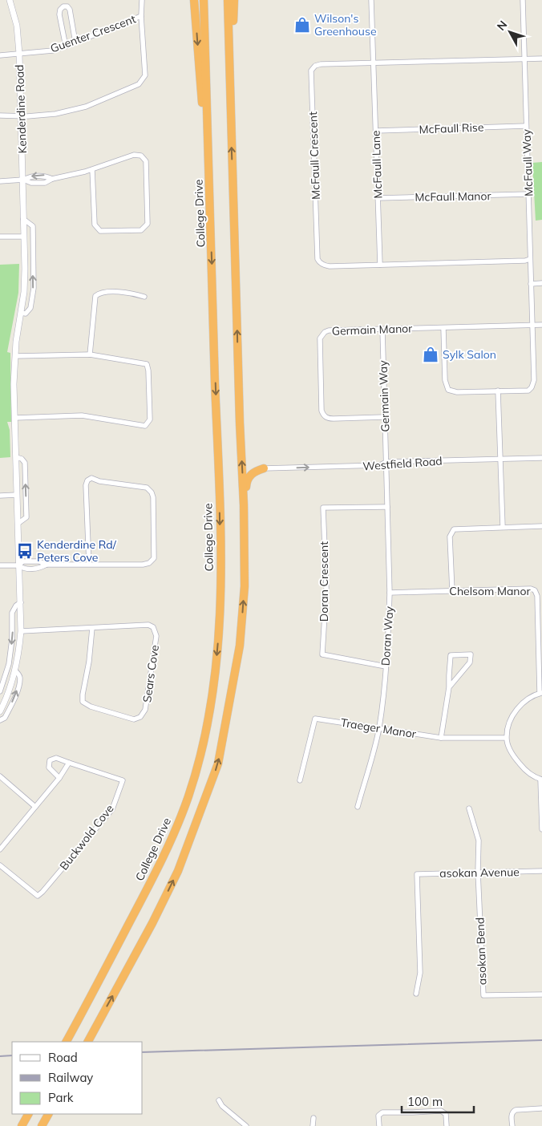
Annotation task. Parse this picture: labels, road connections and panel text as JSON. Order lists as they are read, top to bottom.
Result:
{
  "streets": {
    "highway": ["College Drive"],
    "street": [
      "Guenter Crescent",
      "Kenderdine Road",
      "McFaull Rise",
      "McFaull Crescent",
      "McFaull Way",
      "McFaull Lane",
      "McFaull Manor",
      "Germain Manor",
      "Germain Way",
      "Westfield Road",
      "Doran Crescent",
      "Chelsom Manor",
      "Doran Way",
      "Sears Cove",
      "Traeger Manor",
      "Buckwold Cove",
      "asokan Avenue",
      "asokan Bend"
    ]
  },
  "crossings": [
    ["Guenter Crescent", "Kenderdine Road"],
    ["Kenderdine Road", "Sears Cove"],
    ["McFaull Rise", "McFaull Way"],
    ["McFaull Rise", "McFaull Lane"],
    ["McFaull Crescent", "McFaull Way"],
    ["McFaull Crescent", "McFaull Lane"],
    ["McFaull Way", "McFaull Manor"],
    ["McFaull Way", "Germain Manor"],
    ["McFaull Lane", "McFaull Manor"],
    ["Germain Manor", "Germain Way"],
    ["Germain Way", "Westfield Road"],
    ["Germain Way", "Doran Way"],
    ["Westfield Road", "Doran Way"],
    ["Doran Crescent", "Doran Way"],
    ["Chelsom Manor", "Doran Way"],
    ["Doran Way", "Traeger Manor"],
    ["asokan Avenue", "asokan Bend"]
  ],
  "one_way": ["Westfield Road"],
  "places": {
    "shop": ["Wilson's Greenhouse", "Sylk Salon"],
    "bus stop": ["Kenderdine Rd/ Peters Cove"]
  },
  "legend": ["Road", "Railway", "Park"],
  "scale_bar": "100 m",
  "north": "top left"
}
